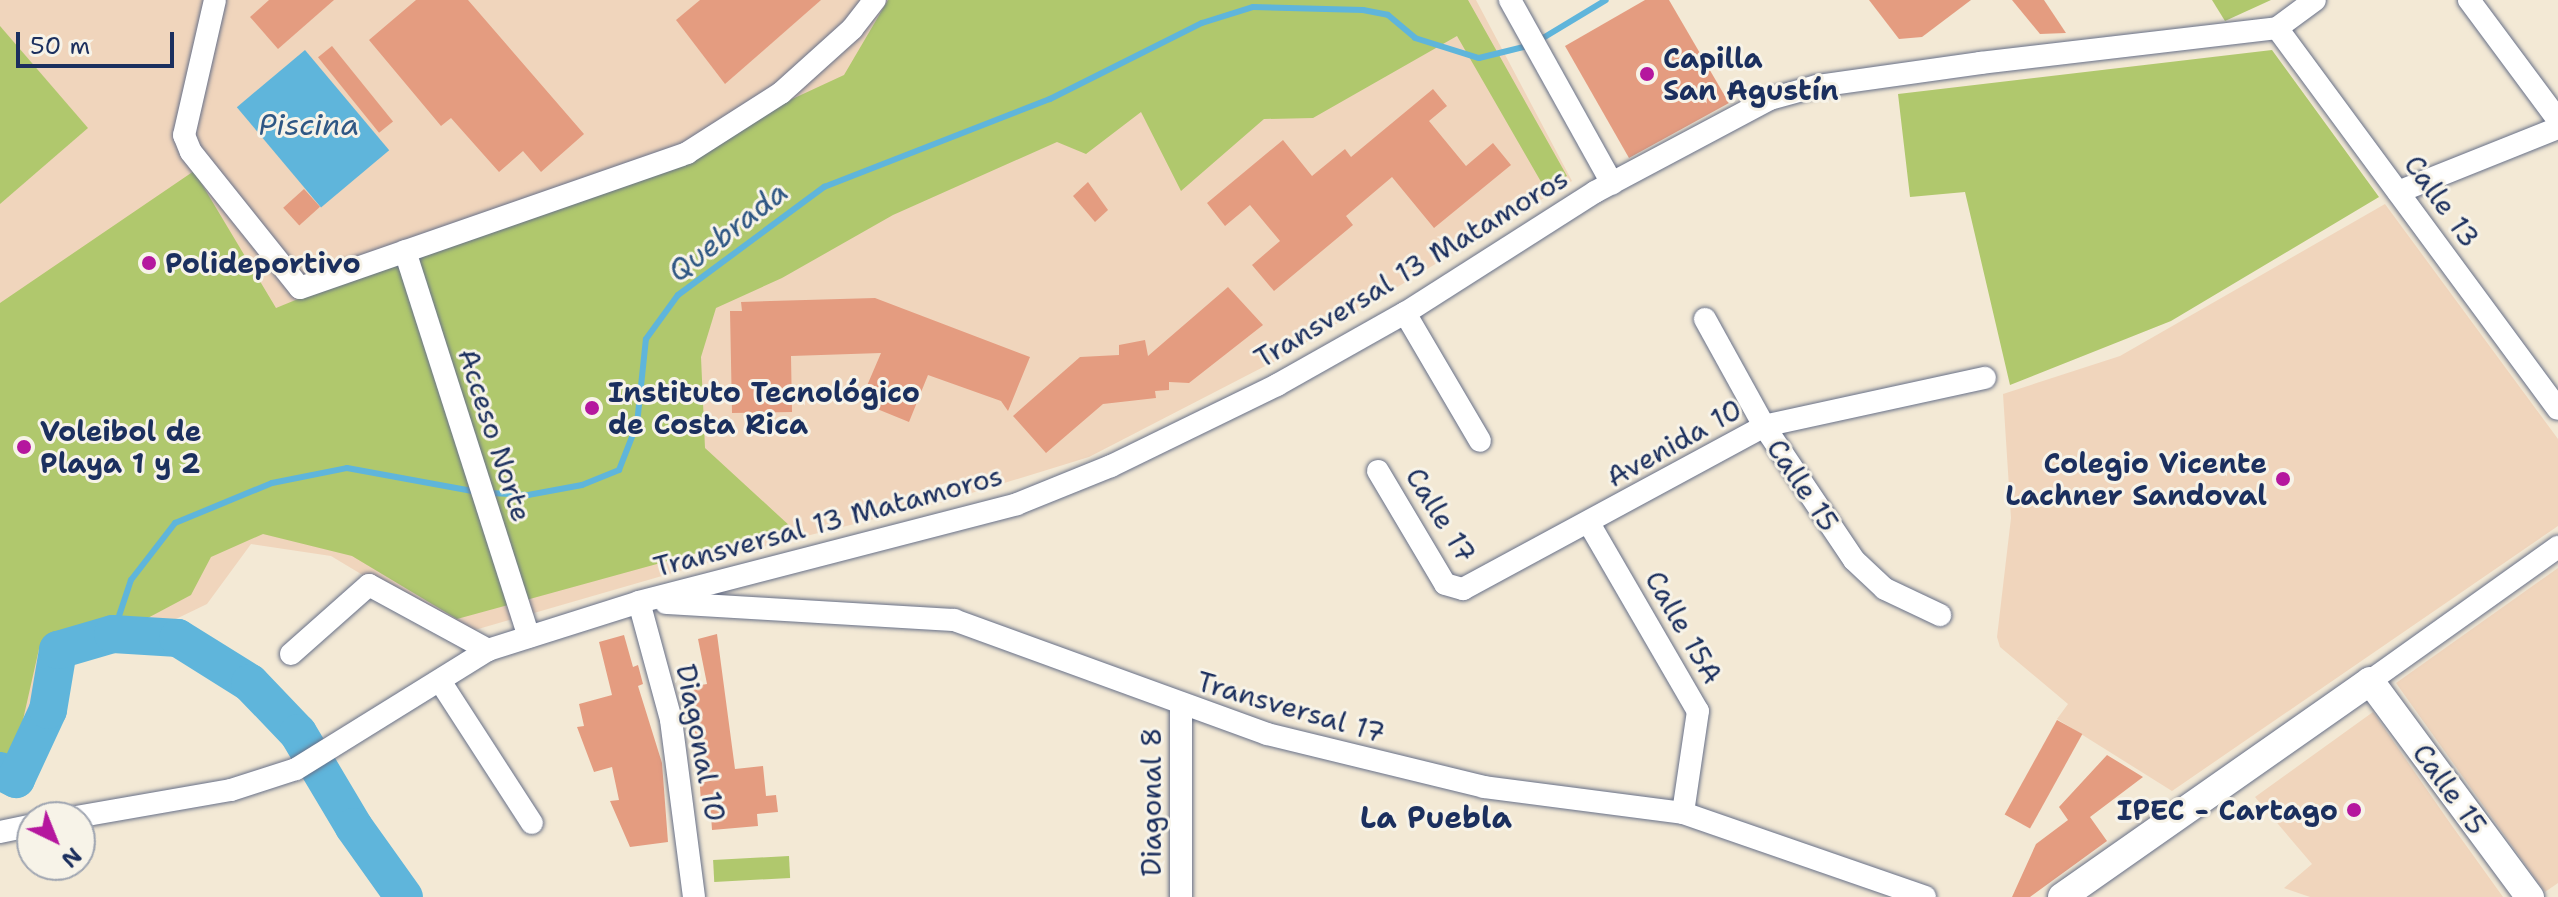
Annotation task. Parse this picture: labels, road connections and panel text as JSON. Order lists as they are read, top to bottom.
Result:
{
  "streets": {
    "main road": ["Calle 15"],
    "street": [
      "Calle 13",
      "Transversal 13 Matamoros",
      "Acceso Norte",
      "Avenida 10",
      "Calle 17",
      "Calle 15A",
      "Transversal 17",
      "Diagonal 10",
      "Diagonal 8"
    ]
  },
  "crossings": [
    ["Calle 13", "Transversal 13 Matamoros"],
    ["Transversal 13 Matamoros", "Acceso Norte"],
    ["Transversal 13 Matamoros", "Transversal 17"],
    ["Transversal 13 Matamoros", "Diagonal 10"],
    ["Avenida 10", "Calle 15"],
    ["Avenida 10", "Calle 17"],
    ["Avenida 10", "Calle 15A"],
    ["Calle 15A", "Transversal 17"],
    ["Transversal 17", "Diagonal 10"],
    ["Transversal 17", "Diagonal 8"]
  ],
  "districts": ["La Puebla"],
  "water": ["Piscina", "Quebrada"],
  "places": [
    "Capilla San Agustín",
    "Polideportivo",
    "Instituto Tecnológico de Costa Rica",
    "Voleibol de Playa 1 y 2",
    "Colegio Vicente Lachner Sandoval",
    "IPEC - Cartago"
  ],
  "scale_bar": "50 m",
  "north": "bottom right"
}
